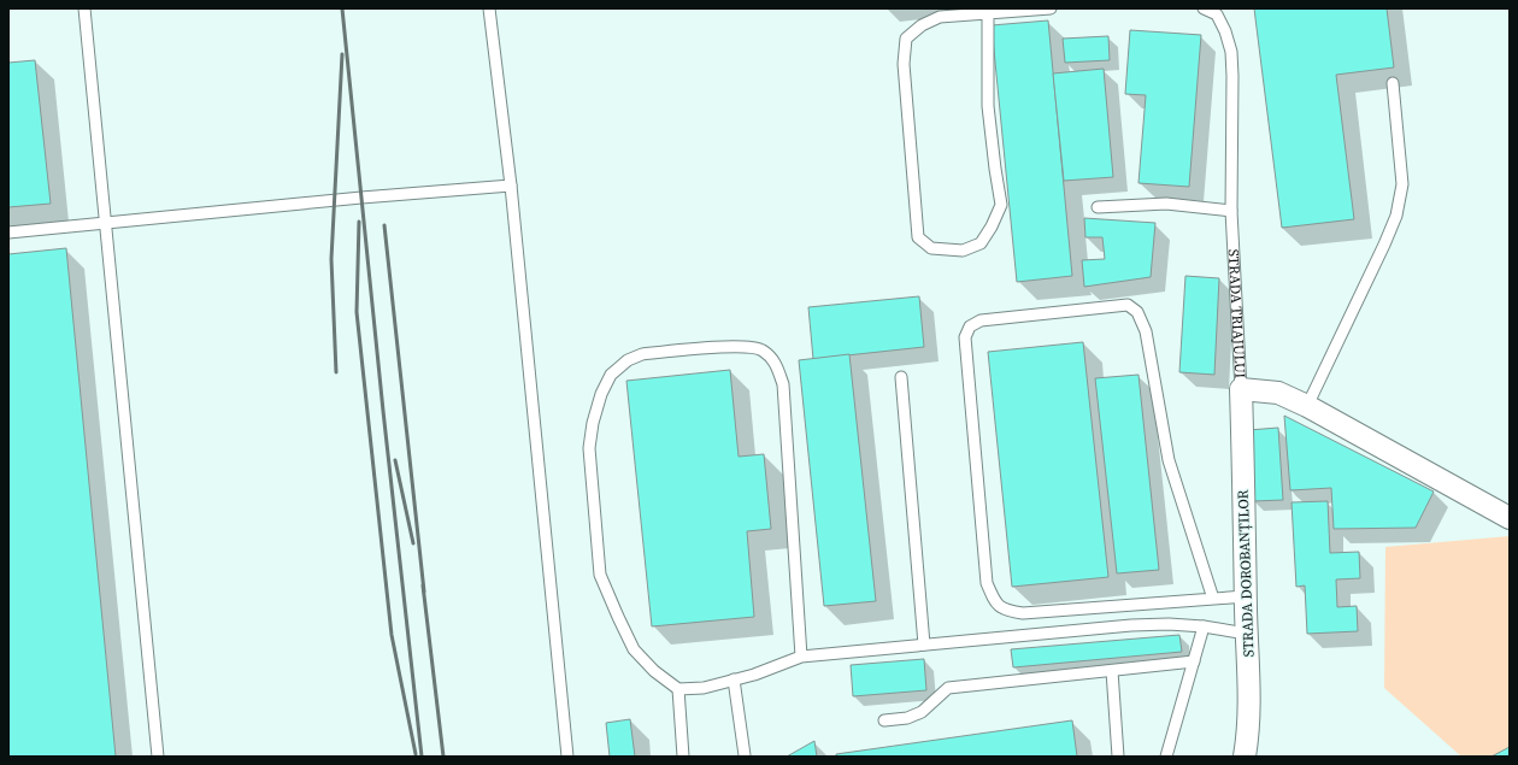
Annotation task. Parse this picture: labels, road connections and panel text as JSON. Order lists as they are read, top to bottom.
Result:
{
  "streets": {
    "street": ["STRADA TRIAJULUI", "STRADA DOROBANȚILOR"]
  },
  "crossings": [
    ["STRADA TRIAJULUI", "STRADA DOROBANȚILOR"]
  ]
}
